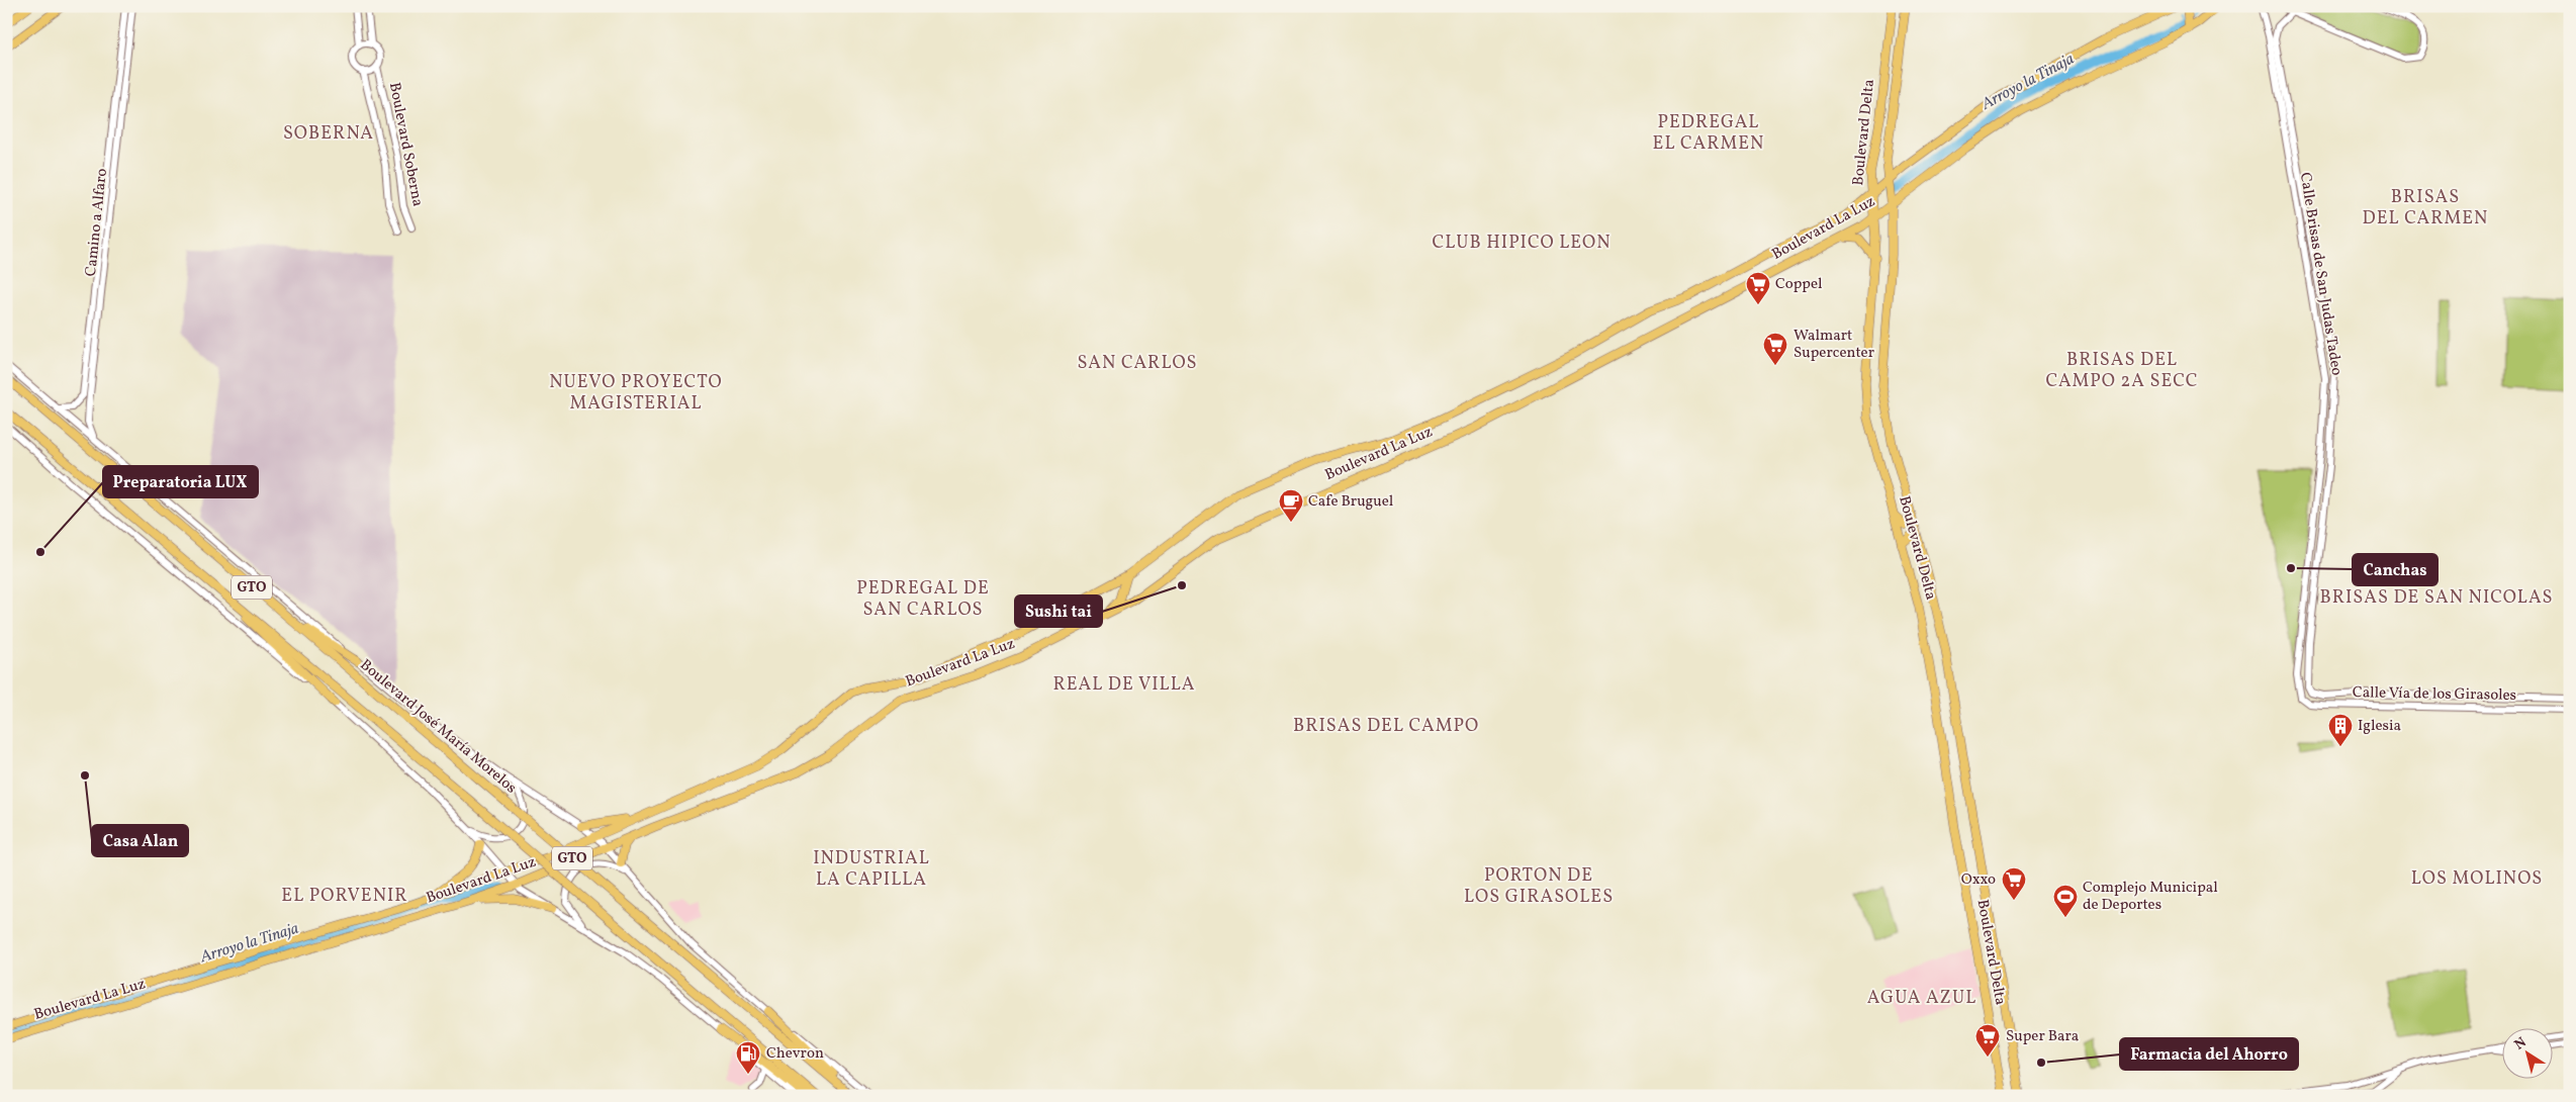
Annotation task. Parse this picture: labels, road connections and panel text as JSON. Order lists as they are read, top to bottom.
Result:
{
  "streets": {
    "main road": [
      "Boulevard Delta",
      "Boulevard La Luz",
      "GTO",
      "Boulevard José María Morelos"
    ],
    "street": [
      "Boulevard Soberna",
      "Camino a Alfaro",
      "Calle Brisas de San Judas Tadeo",
      "Calle Vía de los Girasoles"
    ]
  },
  "crossings": [
    ["Boulevard Delta", "Boulevard La Luz"],
    ["Calle Brisas de San Judas Tadeo", "Calle Vía de los Girasoles"]
  ],
  "districts": [
    "PEDREGAL EL CARMEN",
    "SOBERNA",
    "BRISAS DEL CARMEN",
    "CLUB HIPICO LEON",
    "BRISAS DEL CAMPO 2A SECC",
    "SAN CARLOS",
    "NUEVO PROYECTO MAGISTERIAL",
    "PEDREGAL DE SAN CARLOS",
    "BRISAS DE SAN NICOLAS",
    "REAL DE VILLA",
    "BRISAS DEL CAMPO",
    "INDUSTRIAL LA CAPILLA",
    "PORTON DE LOS GIRASOLES",
    "LOS MOLINOS",
    "EL PORVENIR",
    "AGUA AZUL"
  ],
  "water": ["Arroyo la Tinaja"],
  "places": {
    "supermarket": [
      "Coppel",
      "Walmart Supercenter",
      "Oxxo",
      "Super Bara"
    ],
    "cafe": ["Cafe Bruguel"],
    "other": [
      "Preparatoria LUX",
      "Canchas",
      "Sushi tai",
      "Casa Alan",
      "Farmacia del Ahorro"
    ],
    "building": ["Iglesia"],
    "sports": ["Complejo Municipal de Deportes"],
    "fuel station": ["Chevron"]
  },
  "north": "top left"
}
